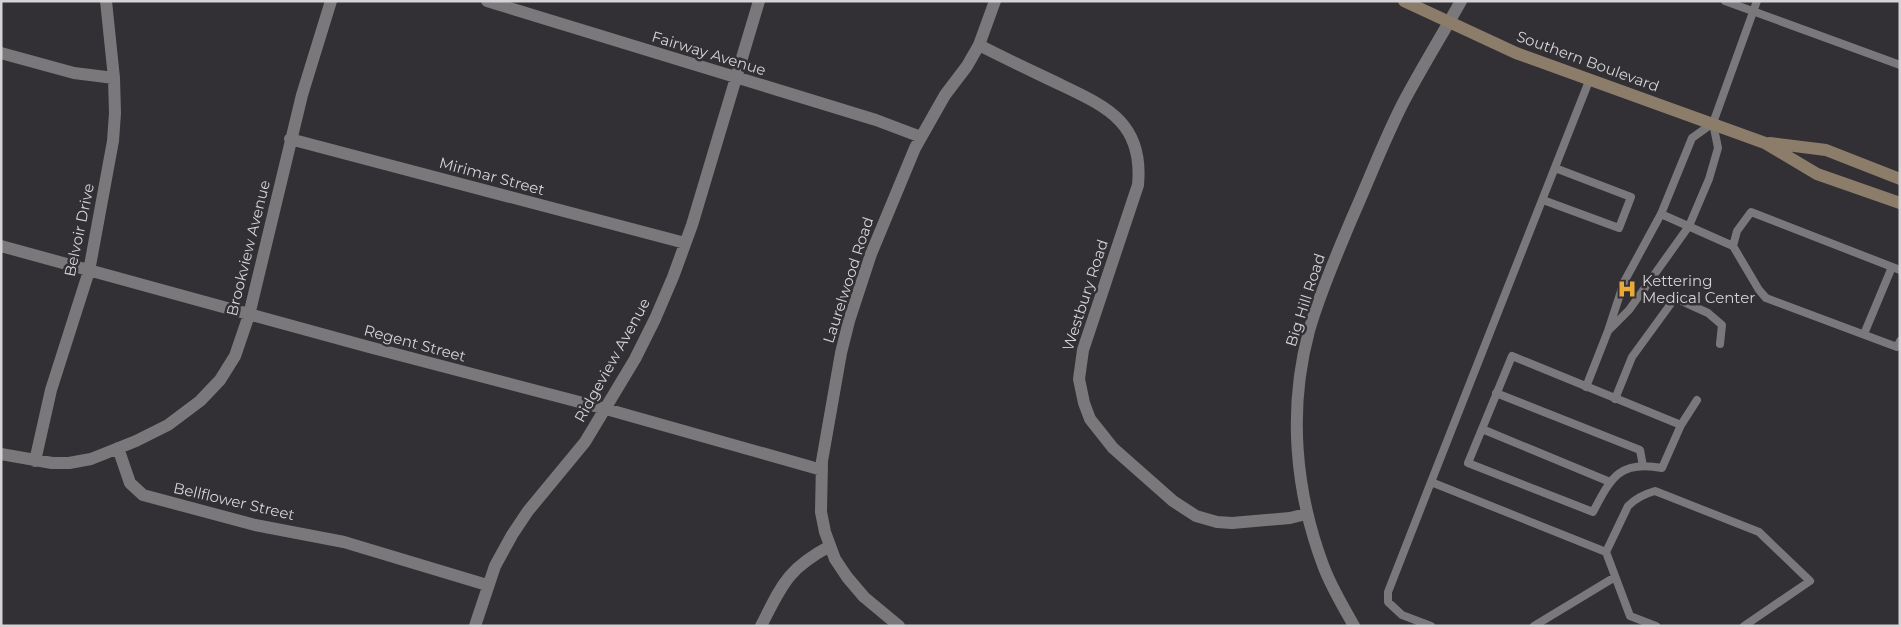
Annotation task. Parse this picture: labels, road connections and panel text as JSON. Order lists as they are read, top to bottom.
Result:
{
  "streets": {
    "street": [
      "Fairway Avenue",
      "Southern Boulevard",
      "Mirimar Street",
      "Belvoir Drive",
      "Brookview Avenue",
      "Laurelwood Road",
      "Westbury Road",
      "Big Hill Road",
      "Regent Street",
      "Ridgeview Avenue",
      "Bellflower Street"
    ]
  },
  "crossings": [
    ["Fairway Avenue", "Laurelwood Road"],
    ["Fairway Avenue", "Ridgeview Avenue"],
    ["Southern Boulevard", "Big Hill Road"],
    ["Mirimar Street", "Brookview Avenue"],
    ["Mirimar Street", "Ridgeview Avenue"],
    ["Belvoir Drive", "Regent Street"],
    ["Brookview Avenue", "Regent Street"],
    ["Brookview Avenue", "Bellflower Street"],
    ["Laurelwood Road", "Westbury Road"],
    ["Laurelwood Road", "Regent Street"],
    ["Westbury Road", "Big Hill Road"],
    ["Regent Street", "Ridgeview Avenue"],
    ["Ridgeview Avenue", "Bellflower Street"]
  ],
  "places": {
    "hospital": ["Kettering Medical Center"]
  }
}
